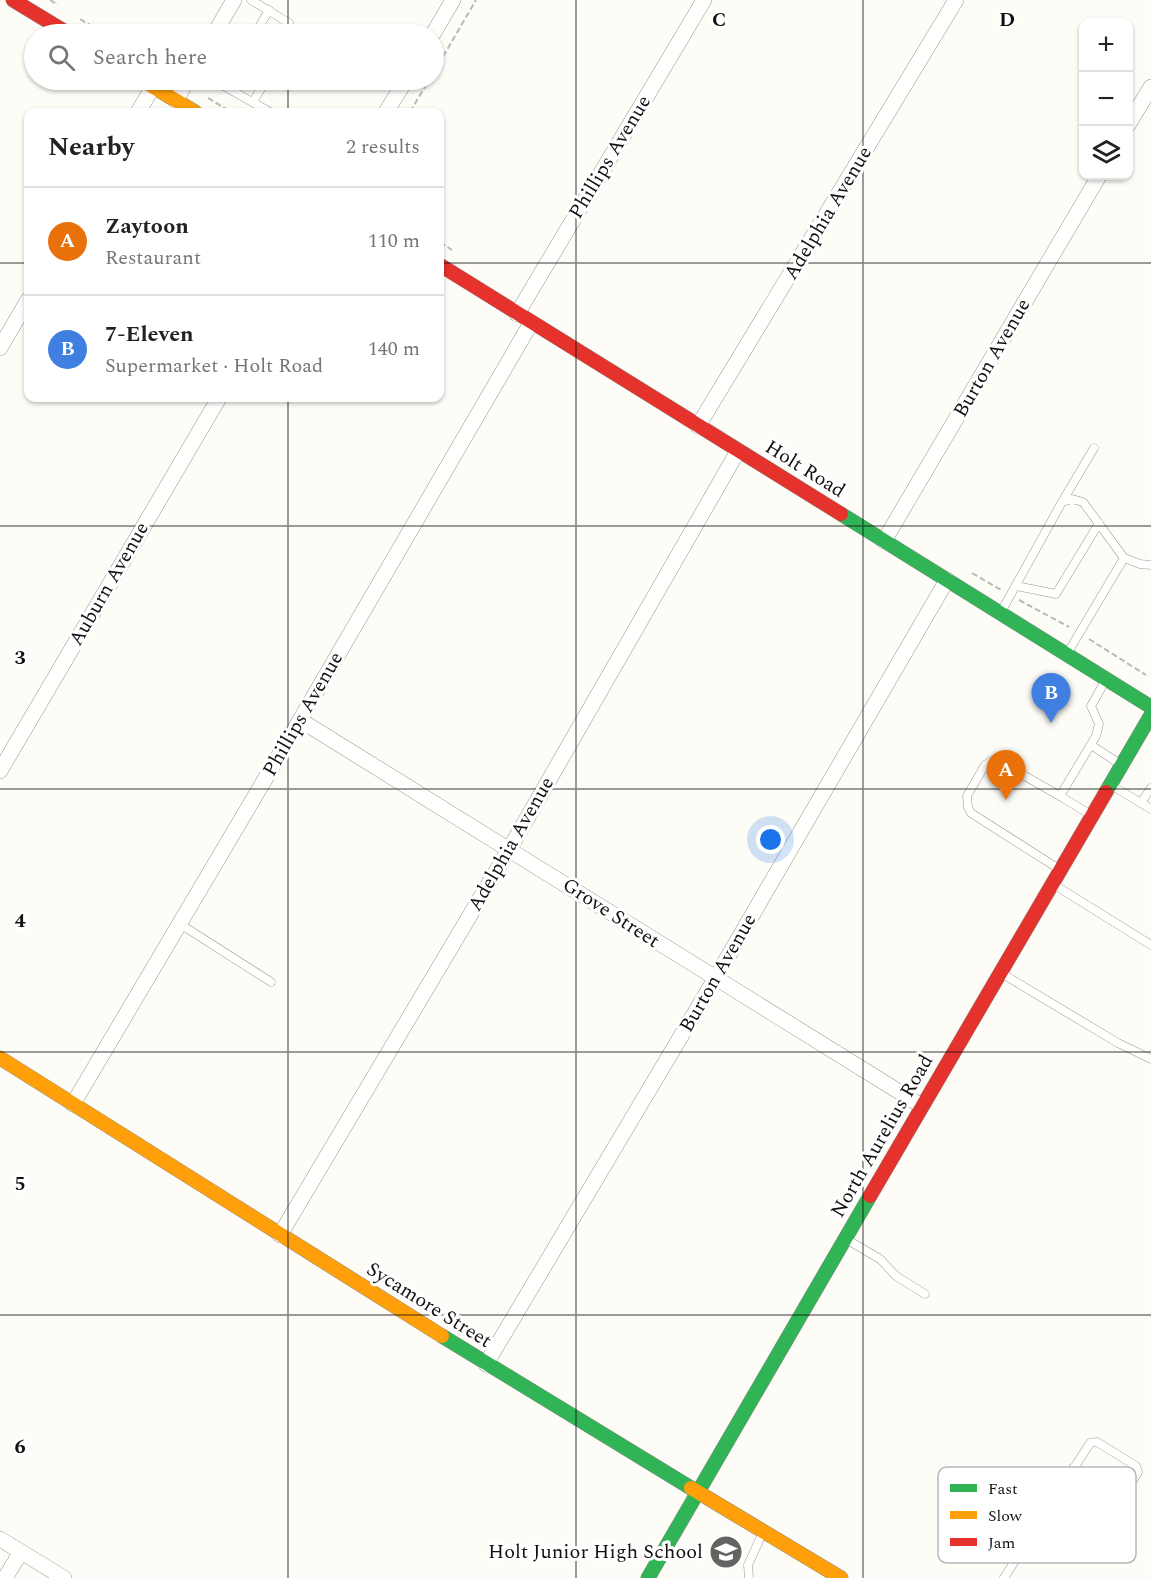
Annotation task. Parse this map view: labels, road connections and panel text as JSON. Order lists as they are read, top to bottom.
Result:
{
  "streets": {
    "street": [
      "Phillips Avenue",
      "Adelphia Avenue",
      "Burton Avenue",
      "Holt Road",
      "Auburn Avenue",
      "Grove Street",
      "North Aurelius Road",
      "Sycamore Street"
    ]
  },
  "crossings": [
    ["Phillips Avenue", "Holt Road"],
    ["Phillips Avenue", "Grove Street"],
    ["Phillips Avenue", "Sycamore Street"],
    ["Adelphia Avenue", "Holt Road"],
    ["Adelphia Avenue", "Grove Street"],
    ["Adelphia Avenue", "Sycamore Street"],
    ["Burton Avenue", "Holt Road"],
    ["Burton Avenue", "Grove Street"],
    ["Burton Avenue", "Sycamore Street"],
    ["Grove Street", "North Aurelius Road"],
    ["North Aurelius Road", "Sycamore Street"]
  ],
  "places": {
    "school or university": ["Holt Junior High School"]
  },
  "legend": ["Fast", "Slow", "Jam"],
  "page": {
    "map_buttons": ["+", "−"],
    "search": "Search here",
    "heading": ["Nearby", "2 results"],
    "list": [
      {
        "mark": "A",
        "name": "Zaytoon",
        "note": "Restaurant",
        "value": "110 m"
      },
      {
        "mark": "B",
        "name": "7-Eleven",
        "note": "Supermarket · Holt Road",
        "value": "140 m"
      }
    ],
    "pins": ["B", "A"]
  },
  "grid": {
    "columns": ["C", "D"],
    "rows": [
      "3",
      "4",
      "5",
      "6"
    ]
  }
}
